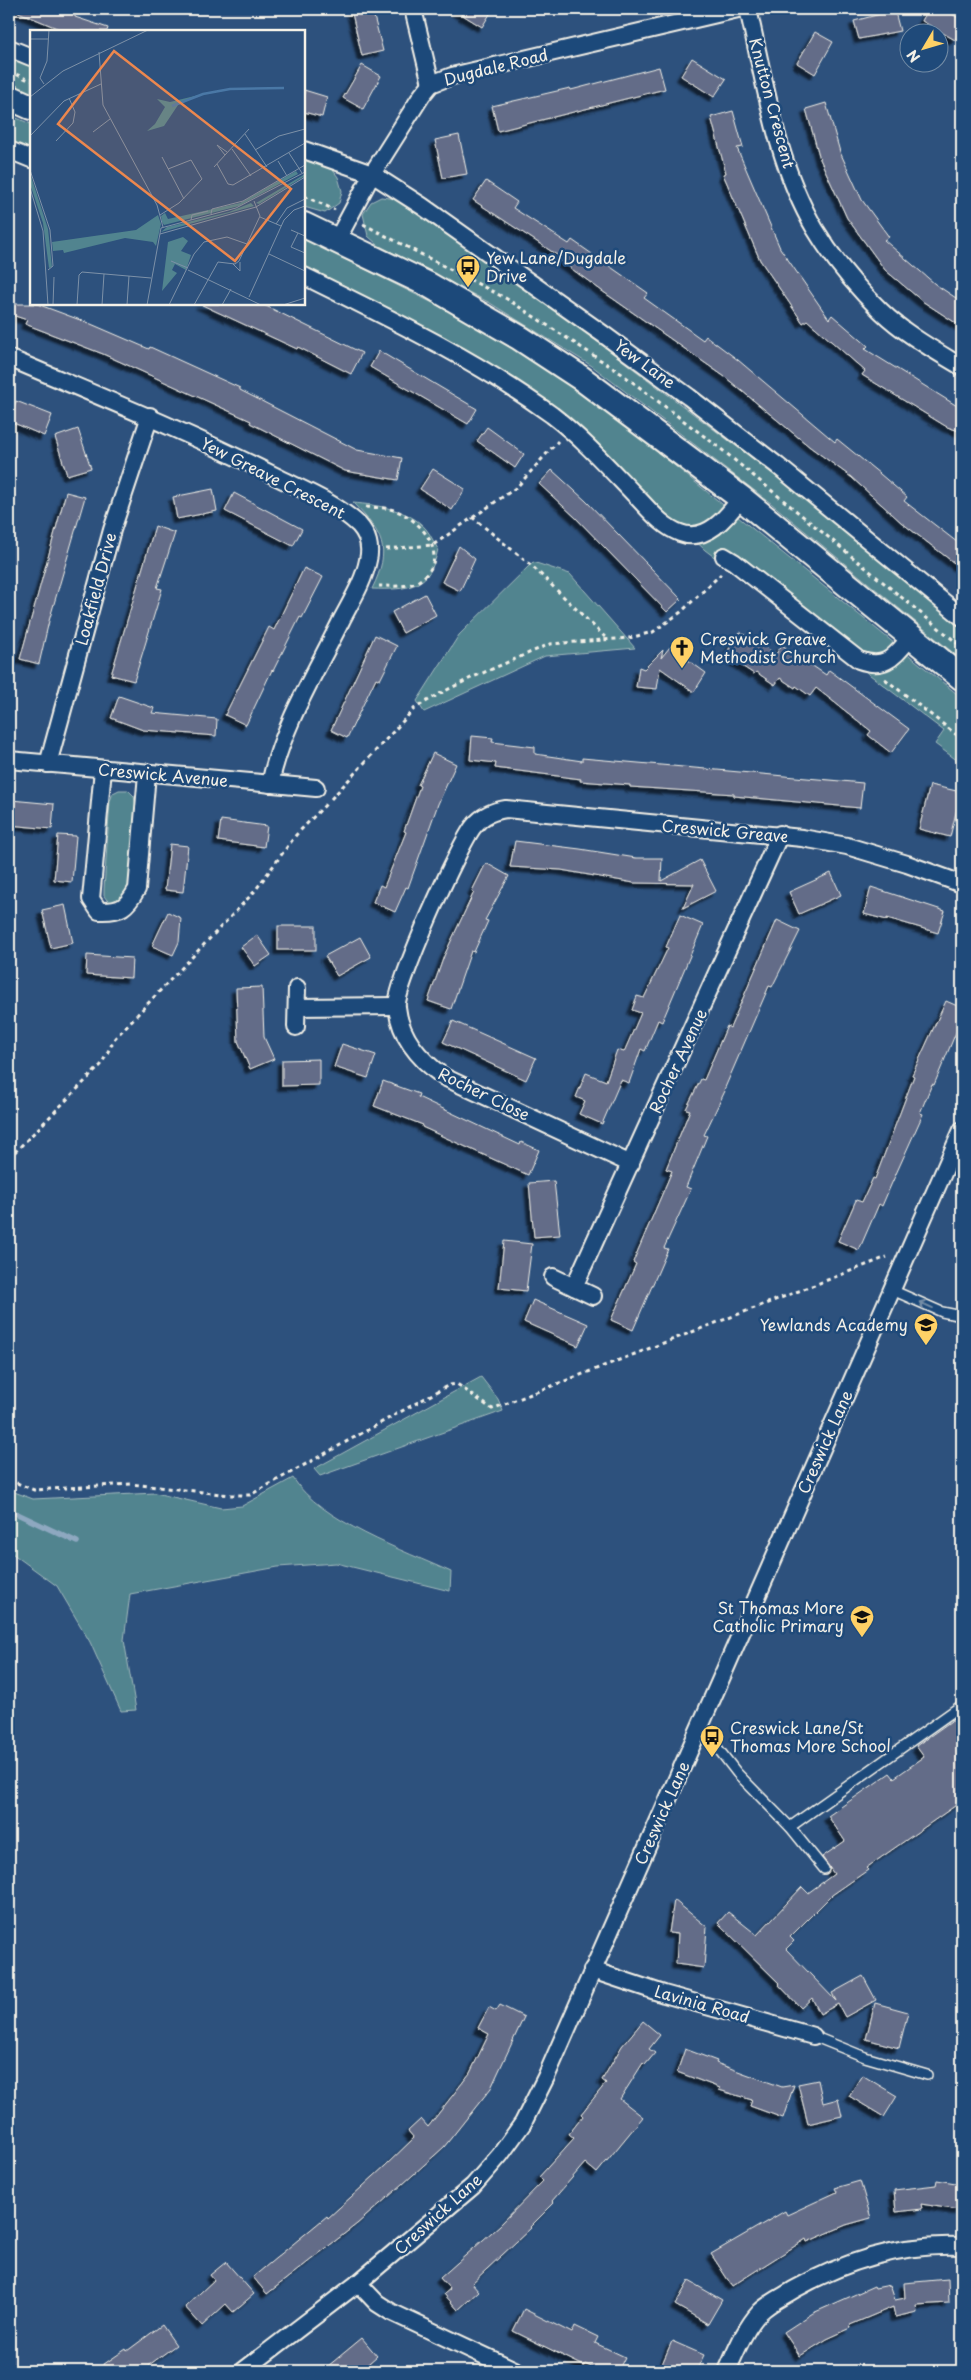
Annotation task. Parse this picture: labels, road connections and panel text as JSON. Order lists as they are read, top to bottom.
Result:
{
  "streets": {
    "street": [
      "Dugdale Road",
      "Knutton Crescent",
      "Yew Lane",
      "Yew Greave Crescent",
      "Loakfield Drive",
      "Creswick Avenue",
      "Creswick Greave",
      "Rocher Avenue",
      "Rocher Close",
      "Creswick Lane",
      "Lavinia Road"
    ]
  },
  "crossings": [
    ["Dugdale Road", "Yew Lane"],
    ["Yew Greave Crescent", "Loakfield Drive"],
    ["Loakfield Drive", "Creswick Avenue"],
    ["Creswick Greave", "Rocher Avenue"],
    ["Creswick Greave", "Rocher Close"],
    ["Rocher Avenue", "Rocher Close"],
    ["Creswick Lane", "Lavinia Road"]
  ],
  "places": {
    "bus stop": ["Yew Lane/Dugdale Drive", "Creswick Lane/St Thomas More School"],
    "church": ["Creswick Greave Methodist Church"],
    "school or university": ["Yewlands Academy", "St Thomas More Catholic Primary"]
  },
  "north": "bottom left"
}
